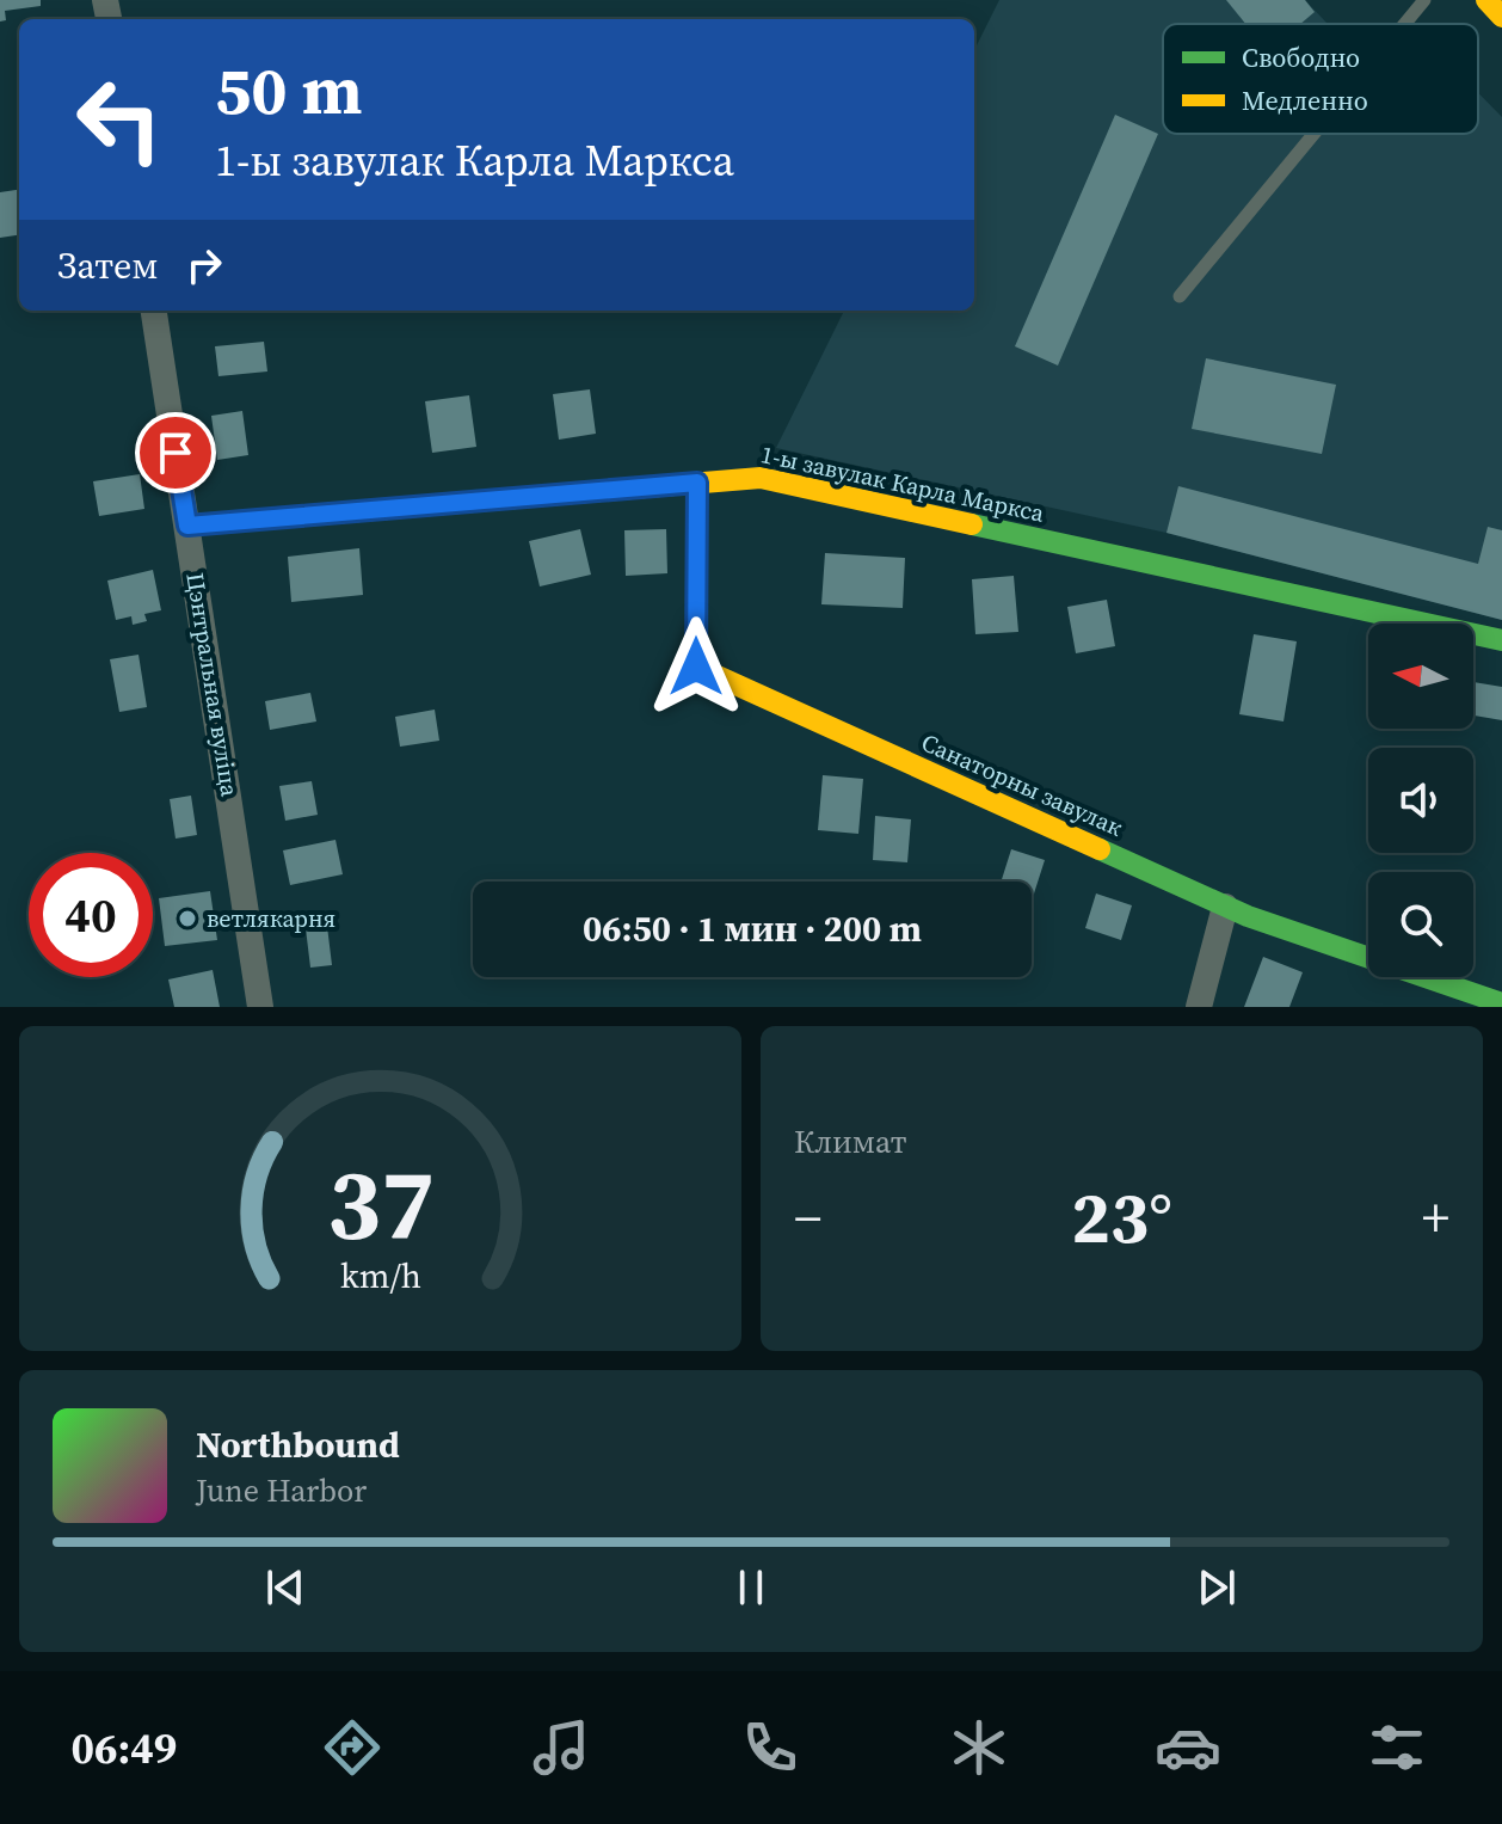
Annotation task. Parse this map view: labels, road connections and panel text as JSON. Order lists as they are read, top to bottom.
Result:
{
  "streets": {
    "street": ["1-ы завулак Карла Маркса", "Цэнтральная вуліца", "Санаторны завулак"]
  },
  "crossings": [
    ["1-ы завулак Карла Маркса", "Цэнтральная вуліца"],
    ["1-ы завулак Карла Маркса", "Санаторны завулак"]
  ],
  "places": ["ветлякарня"],
  "legend": ["Свободно", "Медленно"],
  "north": "left",
  "page": {
    "turn": ["50 m", "1-ы завулак Карла Маркса"],
    "then": "Затем",
    "limit": "40",
    "trip": "06:50 · 1 мин · 200 m",
    "tile": "Климат",
    "heat": ["−", "23°", "+"],
    "song": ["Northbound", "June Harbor"],
    "tabs": "06:49",
    "gauge": ["37", "km/h"]
  }
}
